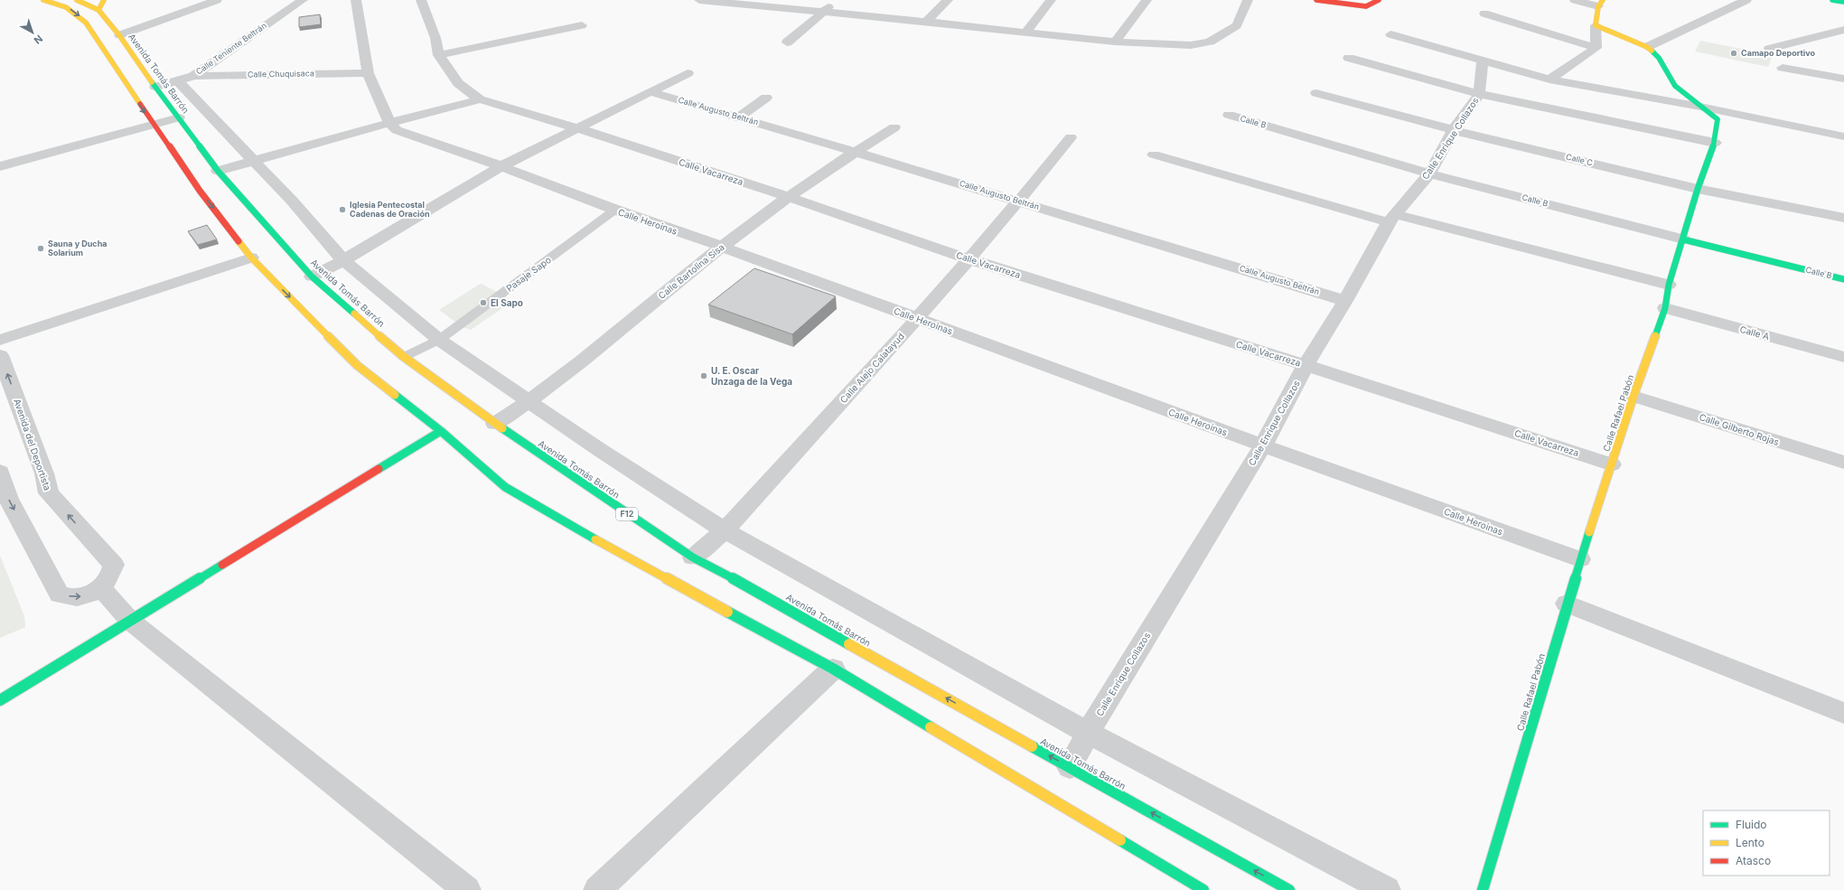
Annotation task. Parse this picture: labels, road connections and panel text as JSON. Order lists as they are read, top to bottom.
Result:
{
  "streets": {
    "main road": [
      "Avenida Tomás Barrón",
      "Calle B",
      "Calle Rafael Pabón",
      "F12"
    ],
    "street": [
      "Calle Teniente Beltrán",
      "Calle Chuquisaca",
      "Calle Augusto Beltrán",
      "Calle Enrique Collazos",
      "Calle C",
      "Calle Vacarreza",
      "Calle Heroinas",
      "Calle Bartolina Sisa",
      "Calle A",
      "Calle Alejo Calatayud",
      "Calle Gilberto Rojas",
      "Avenida del Deportista"
    ],
    "lane": ["Pasaje Sapo"]
  },
  "crossings": [
    ["Calle Teniente Beltrán", "Avenida Tomás Barrón"],
    ["Calle Teniente Beltrán", "Calle Chuquisaca"],
    ["Avenida Tomás Barrón", "Calle Enrique Collazos"],
    ["Avenida Tomás Barrón", "Calle Bartolina Sisa"],
    ["Avenida Tomás Barrón", "Pasaje Sapo"],
    ["Avenida Tomás Barrón", "Calle Alejo Calatayud"],
    ["Calle Augusto Beltrán", "Calle Enrique Collazos"],
    ["Calle Augusto Beltrán", "Calle Bartolina Sisa"],
    ["Calle Augusto Beltrán", "Calle Alejo Calatayud"],
    ["Calle B", "Calle Enrique Collazos"],
    ["Calle B", "Calle Rafael Pabón"],
    ["Calle Enrique Collazos", "Calle C"],
    ["Calle Enrique Collazos", "Calle Vacarreza"],
    ["Calle Enrique Collazos", "Calle Heroinas"],
    ["Calle C", "Calle Rafael Pabón"],
    ["Calle Vacarreza", "Calle Bartolina Sisa"],
    ["Calle Vacarreza", "Calle Alejo Calatayud"],
    ["Calle Vacarreza", "Calle Rafael Pabón"],
    ["Calle Heroinas", "Calle Bartolina Sisa"],
    ["Calle Heroinas", "Pasaje Sapo"],
    ["Calle Heroinas", "Calle Alejo Calatayud"],
    ["Calle Heroinas", "Calle Rafael Pabón"],
    ["Calle A", "Calle Rafael Pabón"],
    ["Calle Rafael Pabón", "Calle Gilberto Rojas"]
  ],
  "one_way": ["Avenida del Deportista"],
  "places": [
    "Camapo Deportivo",
    "Iglesia Pentecostal Cadenas de Oración",
    "Sauna y Ducha Solarium",
    "El Sapo",
    "U. E. Oscar Unzaga de la Vega"
  ],
  "legend": ["Fluido", "Lento", "Atasco"],
  "north": "bottom right"
}
